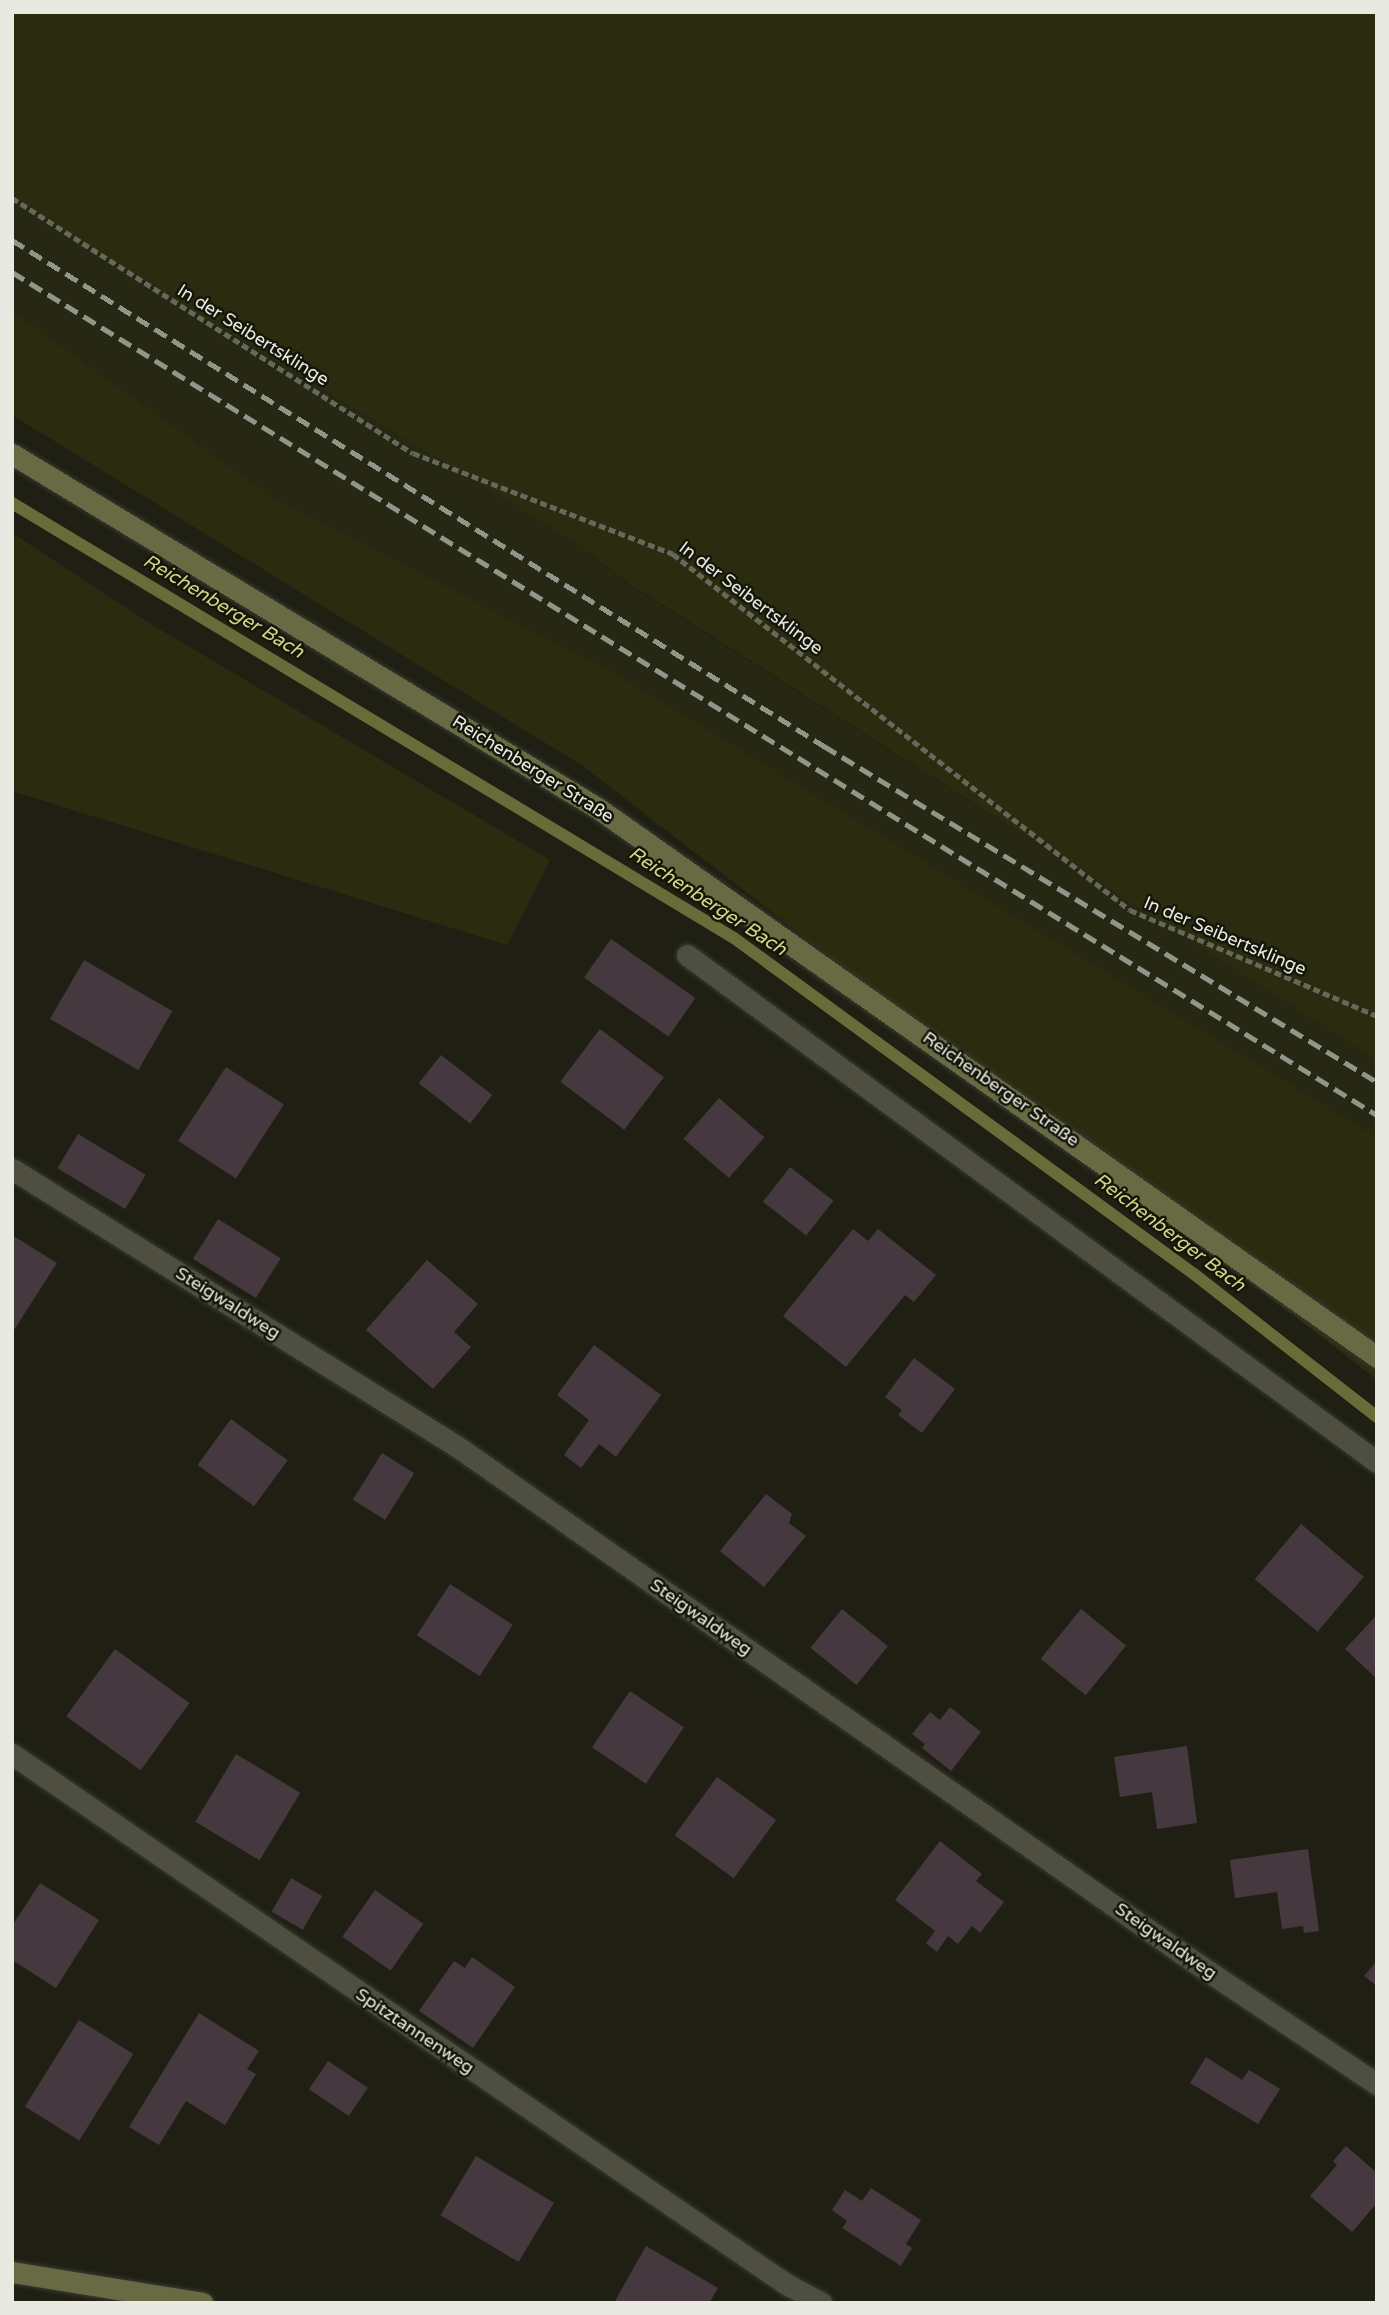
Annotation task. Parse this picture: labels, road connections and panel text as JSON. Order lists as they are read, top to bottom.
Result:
{
  "streets": {
    "main road": ["Reichenberger Straße"],
    "street": ["Steigwaldweg", "Spitztannenweg"],
    "path": ["In der Seibertsklinge"]
  },
  "water": ["Reichenberger Bach"]
}
